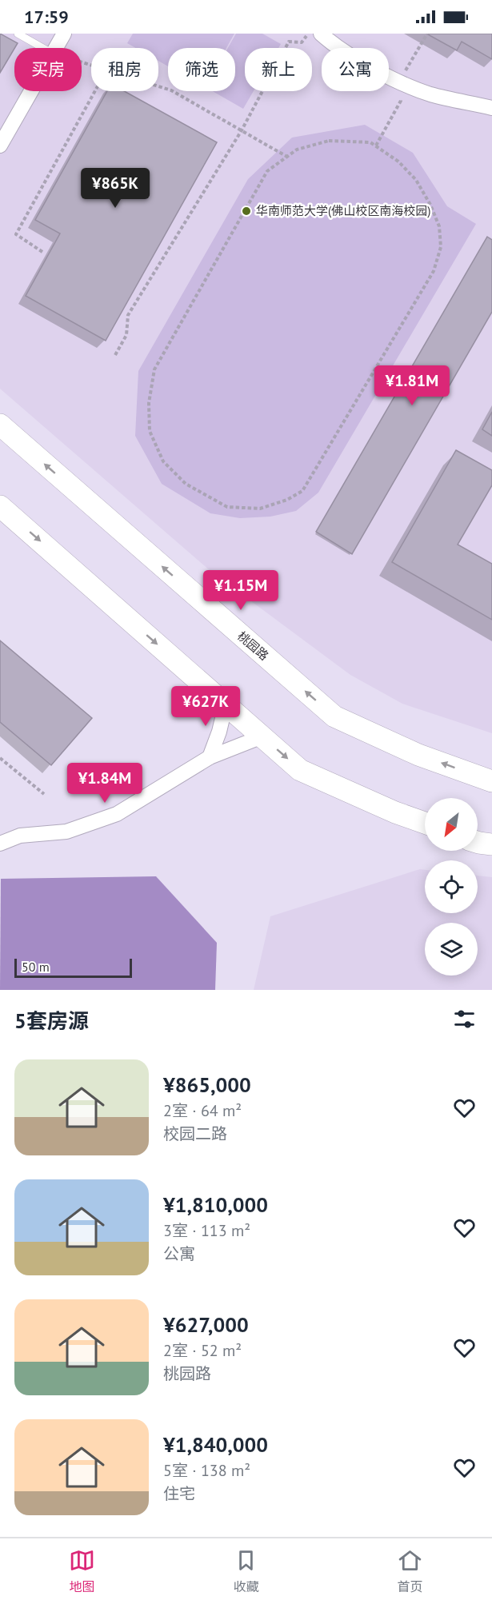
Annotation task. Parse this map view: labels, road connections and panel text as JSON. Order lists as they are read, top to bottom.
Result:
{
  "streets": {
    "main road": ["桃园路"]
  },
  "places": ["华南师范大学(佛山校区南海校园)"],
  "scale_bar": "50 m",
  "north": "bottom left",
  "page": {
    "status": "17:59",
    "chip": [
      "买房",
      "租房",
      "筛选",
      "新上",
      "公寓"
    ],
    "price": [
      "¥865K",
      "¥1.81M",
      "¥1.15M",
      "¥627K",
      "¥1.84M"
    ],
    "scale": "50 m",
    "heading": "5套房源",
    "list": [
      {
        "name": "¥865,000",
        "note": "2室 · 64 m² · 校园二路"
      },
      {
        "name": "¥1,810,000",
        "note": "3室 · 113 m² · 公寓"
      },
      {
        "name": "¥627,000",
        "note": "2室 · 52 m² · 桃园路"
      },
      {
        "name": "¥1,840,000",
        "note": "5室 · 138 m² · 住宅"
      }
    ],
    "tabs": ["地图", "收藏", "首页"]
  }
}
